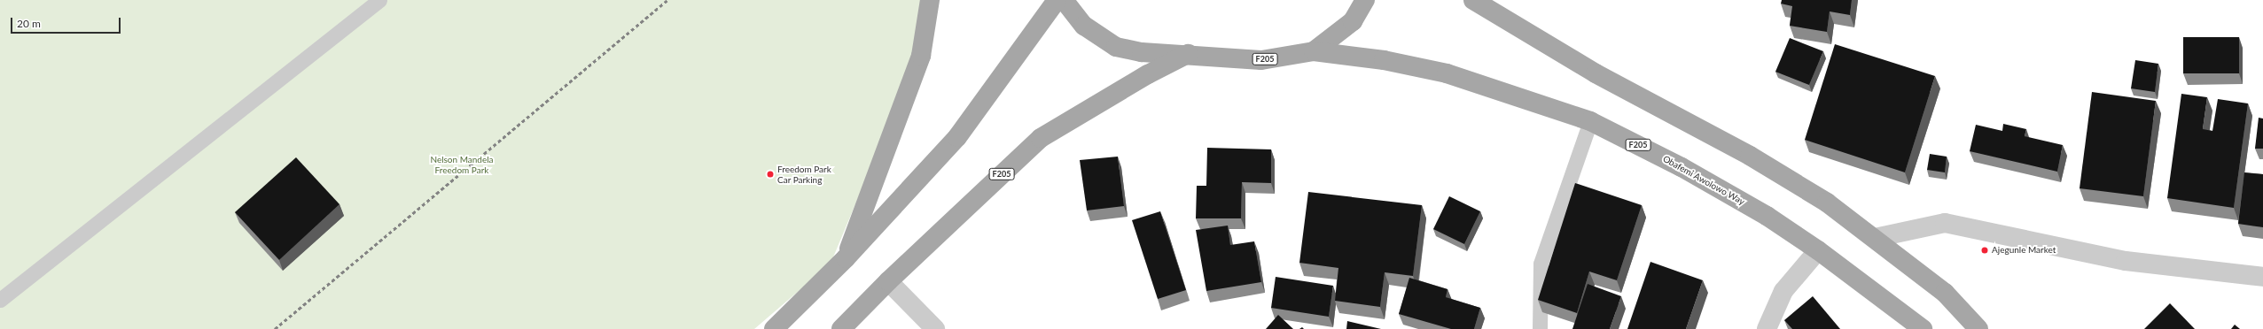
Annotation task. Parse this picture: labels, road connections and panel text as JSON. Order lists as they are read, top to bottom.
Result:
{
  "streets": {
    "main road": ["F205", "Obafemi Awolowo Way"]
  },
  "crossings": [
    ["F205", "Obafemi Awolowo Way"]
  ],
  "parks": ["Nelson Mandela Freedom Park"],
  "places": ["Freedom Park Car Parking", "Ajegunle Market"],
  "scale_bar": "20 m"
}
